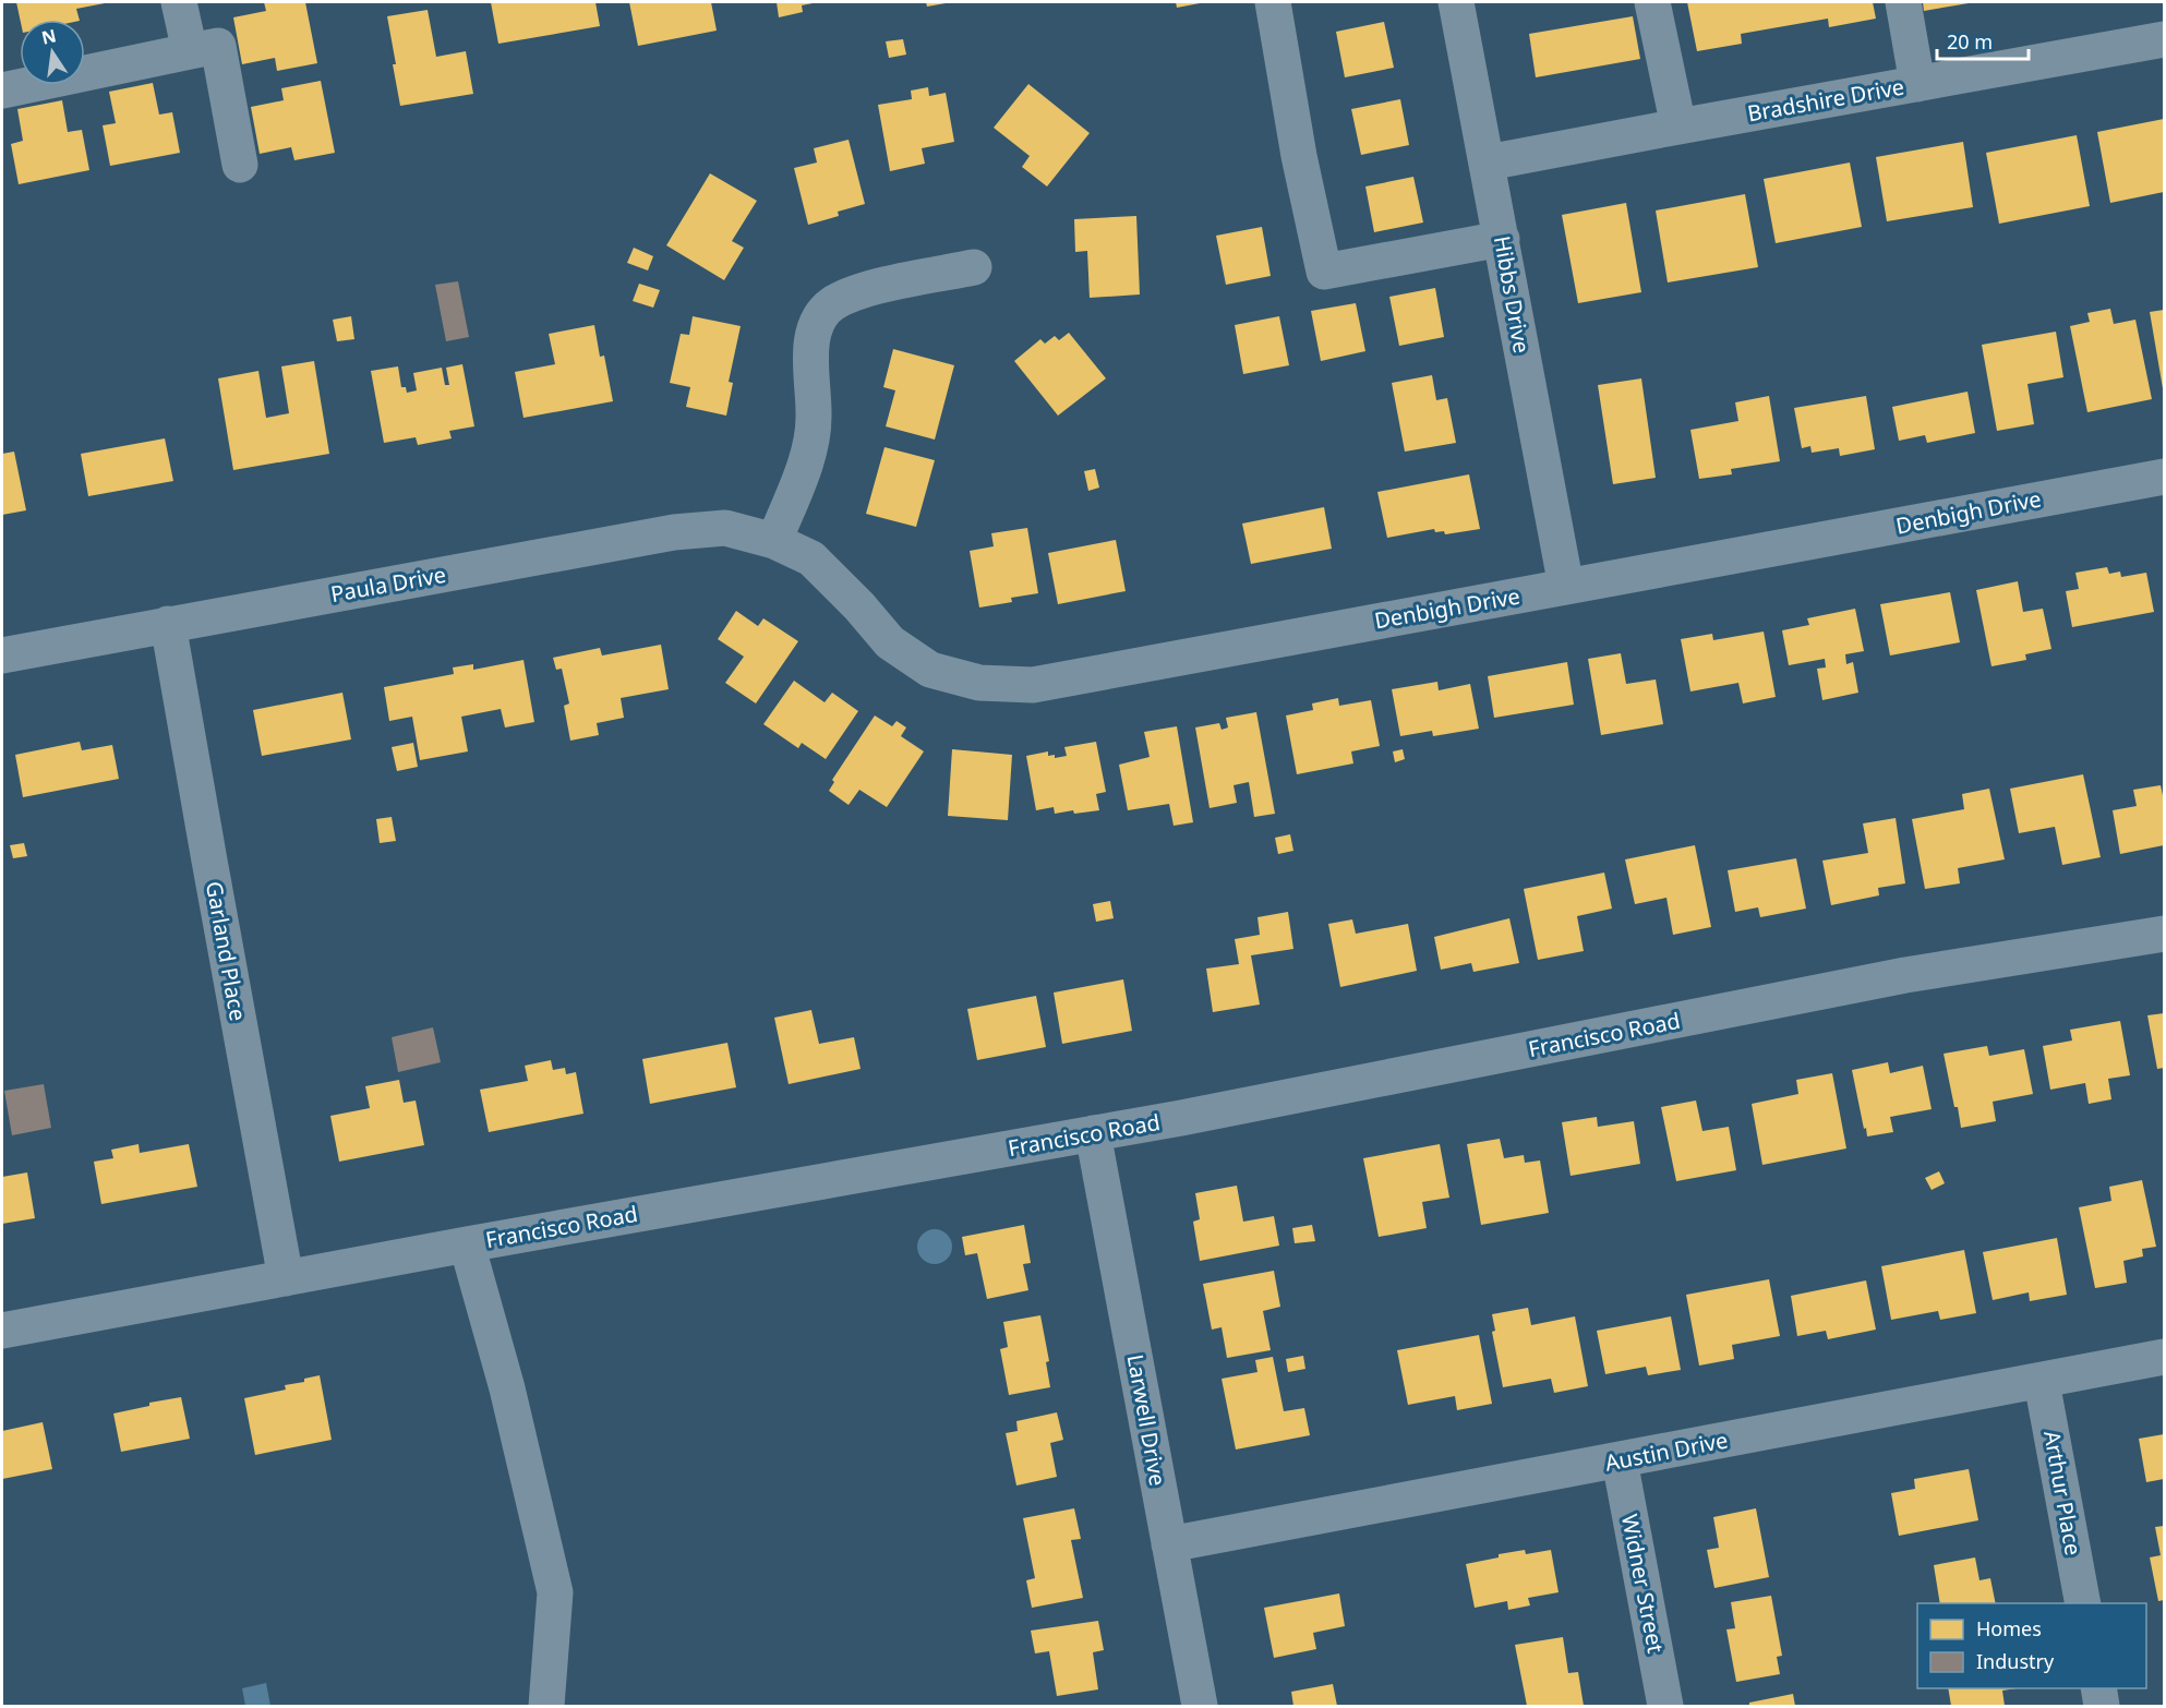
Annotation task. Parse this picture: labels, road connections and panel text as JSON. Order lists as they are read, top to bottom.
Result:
{
  "streets": {
    "street": [
      "Bradshire Drive",
      "Hibbs Drive",
      "Denbigh Drive",
      "Paula Drive",
      "Garland Place",
      "Francisco Road",
      "Larwell Drive",
      "Austin Drive",
      "Arthur Place",
      "Widner Street"
    ]
  },
  "crossings": [
    ["Bradshire Drive", "Hibbs Drive"],
    ["Hibbs Drive", "Denbigh Drive"],
    ["Denbigh Drive", "Paula Drive"],
    ["Paula Drive", "Garland Place"],
    ["Garland Place", "Francisco Road"],
    ["Francisco Road", "Larwell Drive"],
    ["Larwell Drive", "Austin Drive"],
    ["Austin Drive", "Arthur Place"],
    ["Austin Drive", "Widner Street"]
  ],
  "legend": ["Homes", "Industry"],
  "scale_bar": "20 m",
  "north": "top"
}
